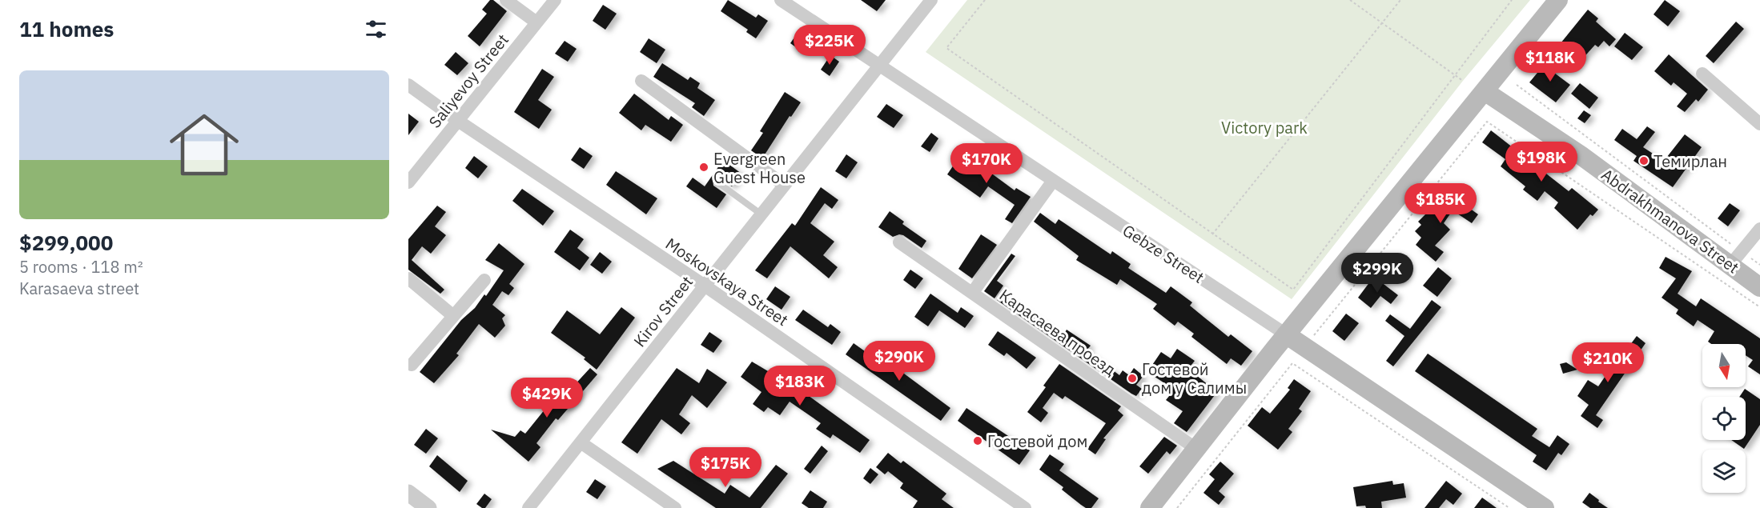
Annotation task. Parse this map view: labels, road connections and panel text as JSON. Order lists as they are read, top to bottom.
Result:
{
  "streets": {
    "main road": ["Abdrakhmanova Street", "Gebze Street"],
    "street": [
      "Saliyevoy Street",
      "Moskovskaya Street",
      "Kirov Street",
      "Карасаева проезд"
    ]
  },
  "crossings": [
    ["Saliyevoy Street", "Moskovskaya Street"],
    ["Gebze Street", "Kirov Street"],
    ["Moskovskaya Street", "Kirov Street"]
  ],
  "parks": ["Victory park"],
  "places": [
    "Темирлан",
    "Evergreen Guest House",
    "Гостевой дом у Салимы",
    "Гостевой дом"
  ],
  "north": "bottom",
  "page": {
    "heading": "11 homes",
    "price": [
      "$225K",
      "$118K",
      "$198K",
      "$170K",
      "$185K",
      "$299K",
      "$290K",
      "$210K",
      "$183K",
      "$429K",
      "$175K"
    ],
    "list": [
      {
        "name": "$299,000",
        "note": "5 rooms · 118 m² · Karasaeva street"
      }
    ]
  }
}
